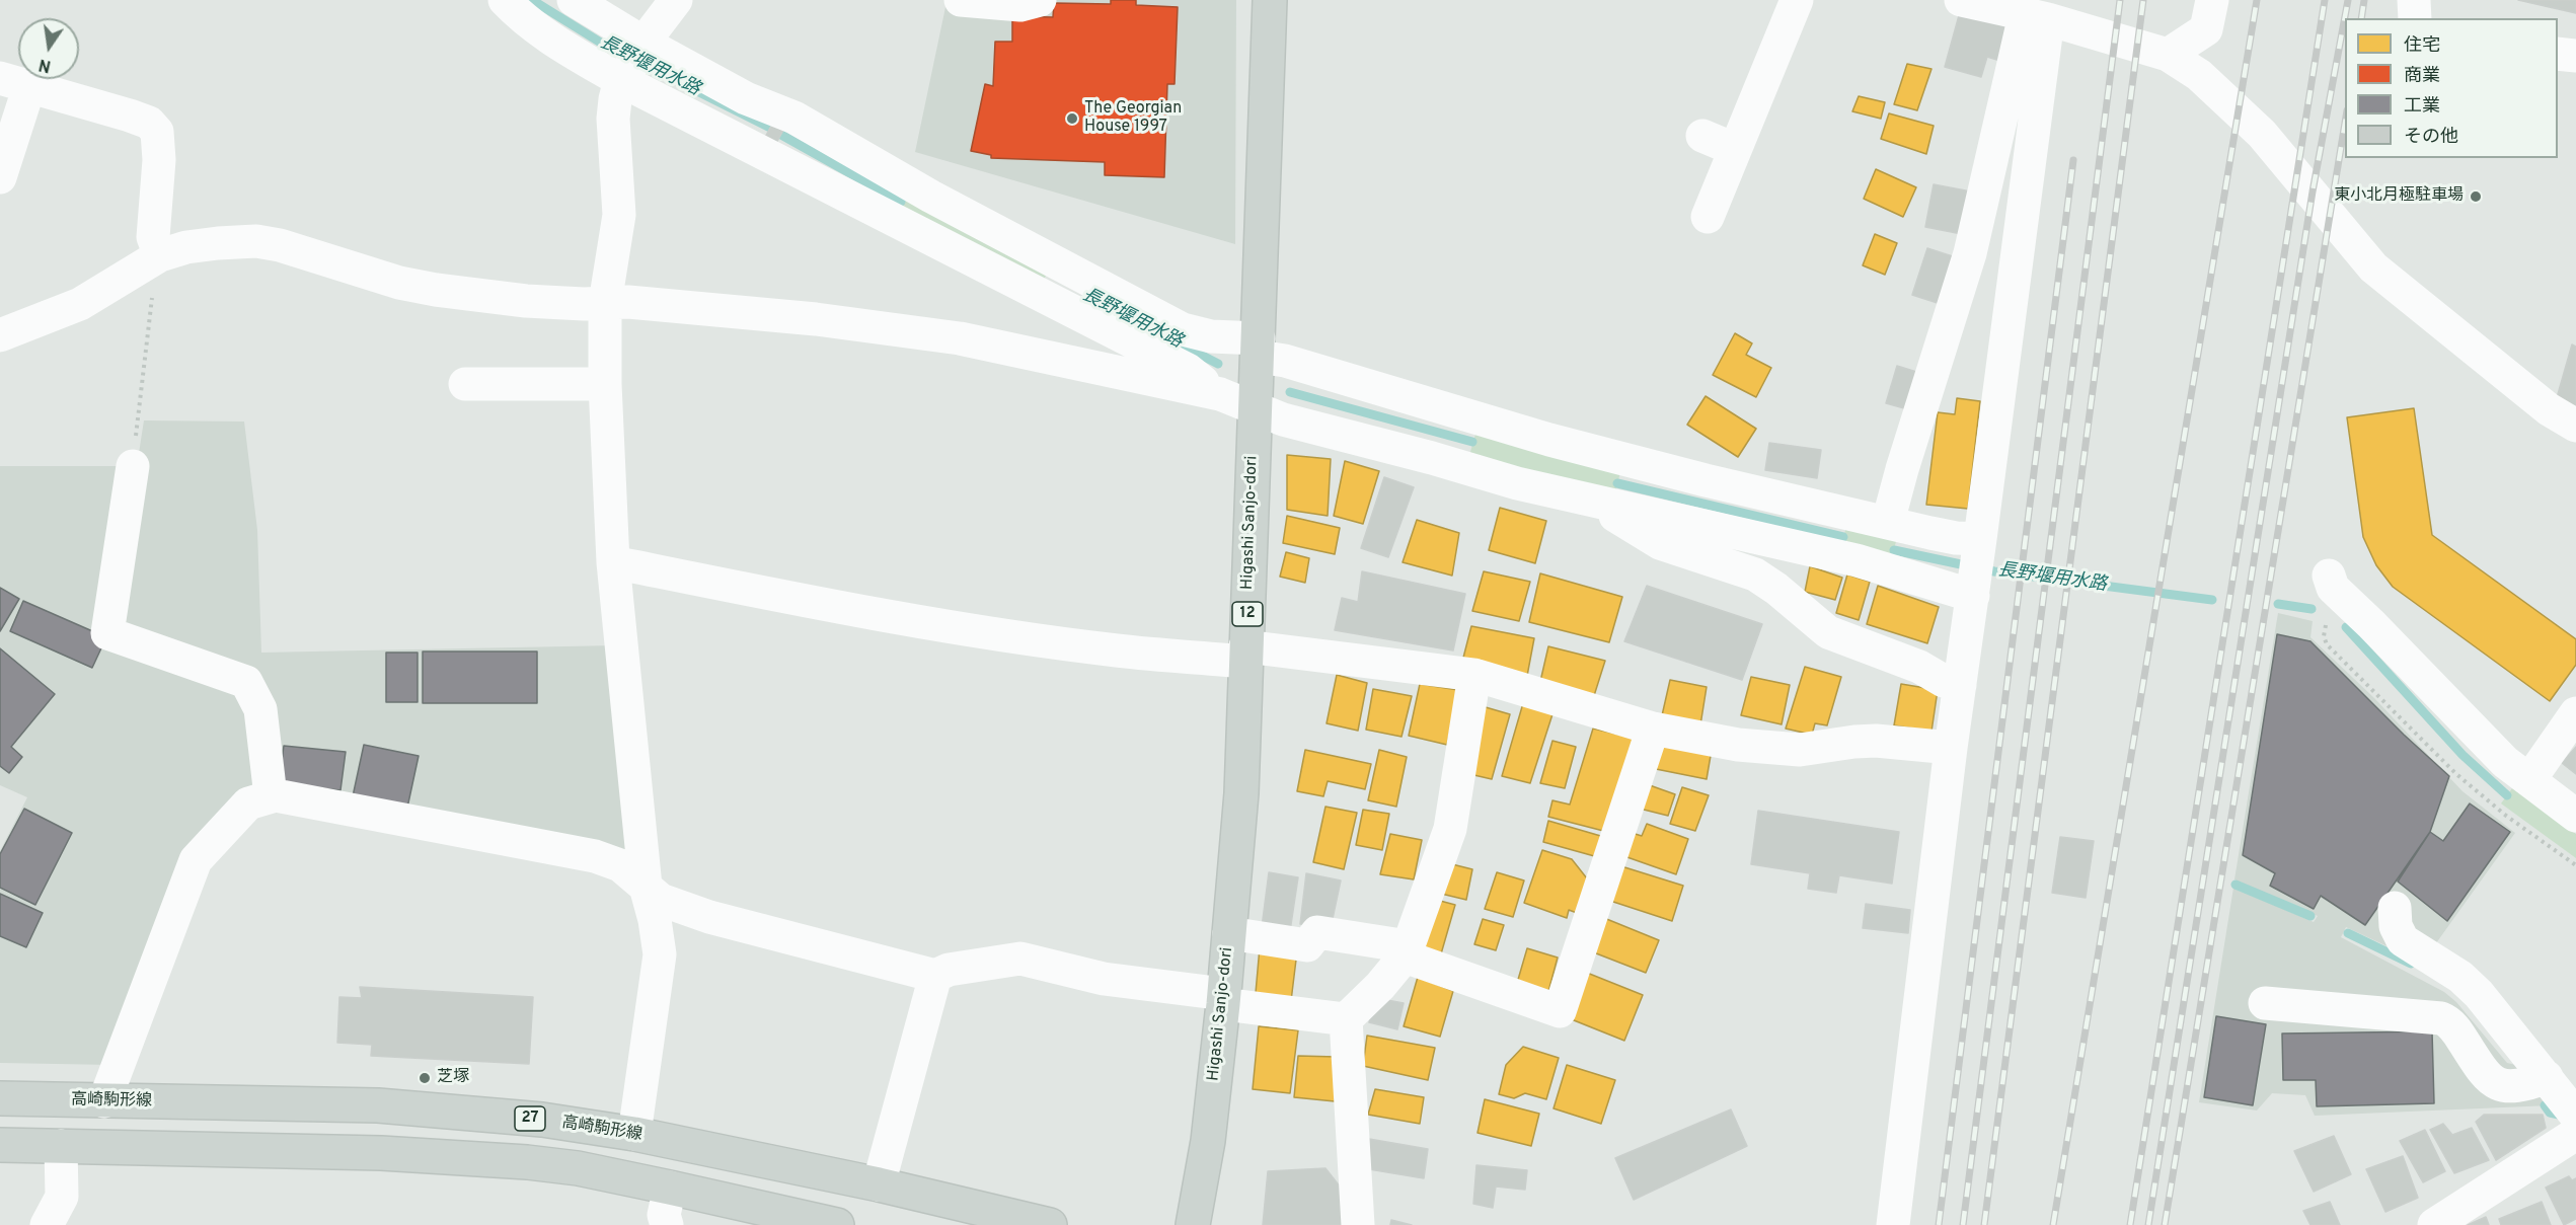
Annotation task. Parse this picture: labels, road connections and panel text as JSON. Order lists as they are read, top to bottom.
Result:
{
  "streets": {
    "main road": [
      "Higashi Sanjo-dori",
      "12",
      "高崎駒形線",
      "27"
    ]
  },
  "water": ["長野堰用水路"],
  "places": ["The Georgian House 1997", "東小北月極駐車場", "芝塚"],
  "legend": [
    "住宅",
    "商業",
    "工業",
    "その他"
  ],
  "north": "bottom"
}
